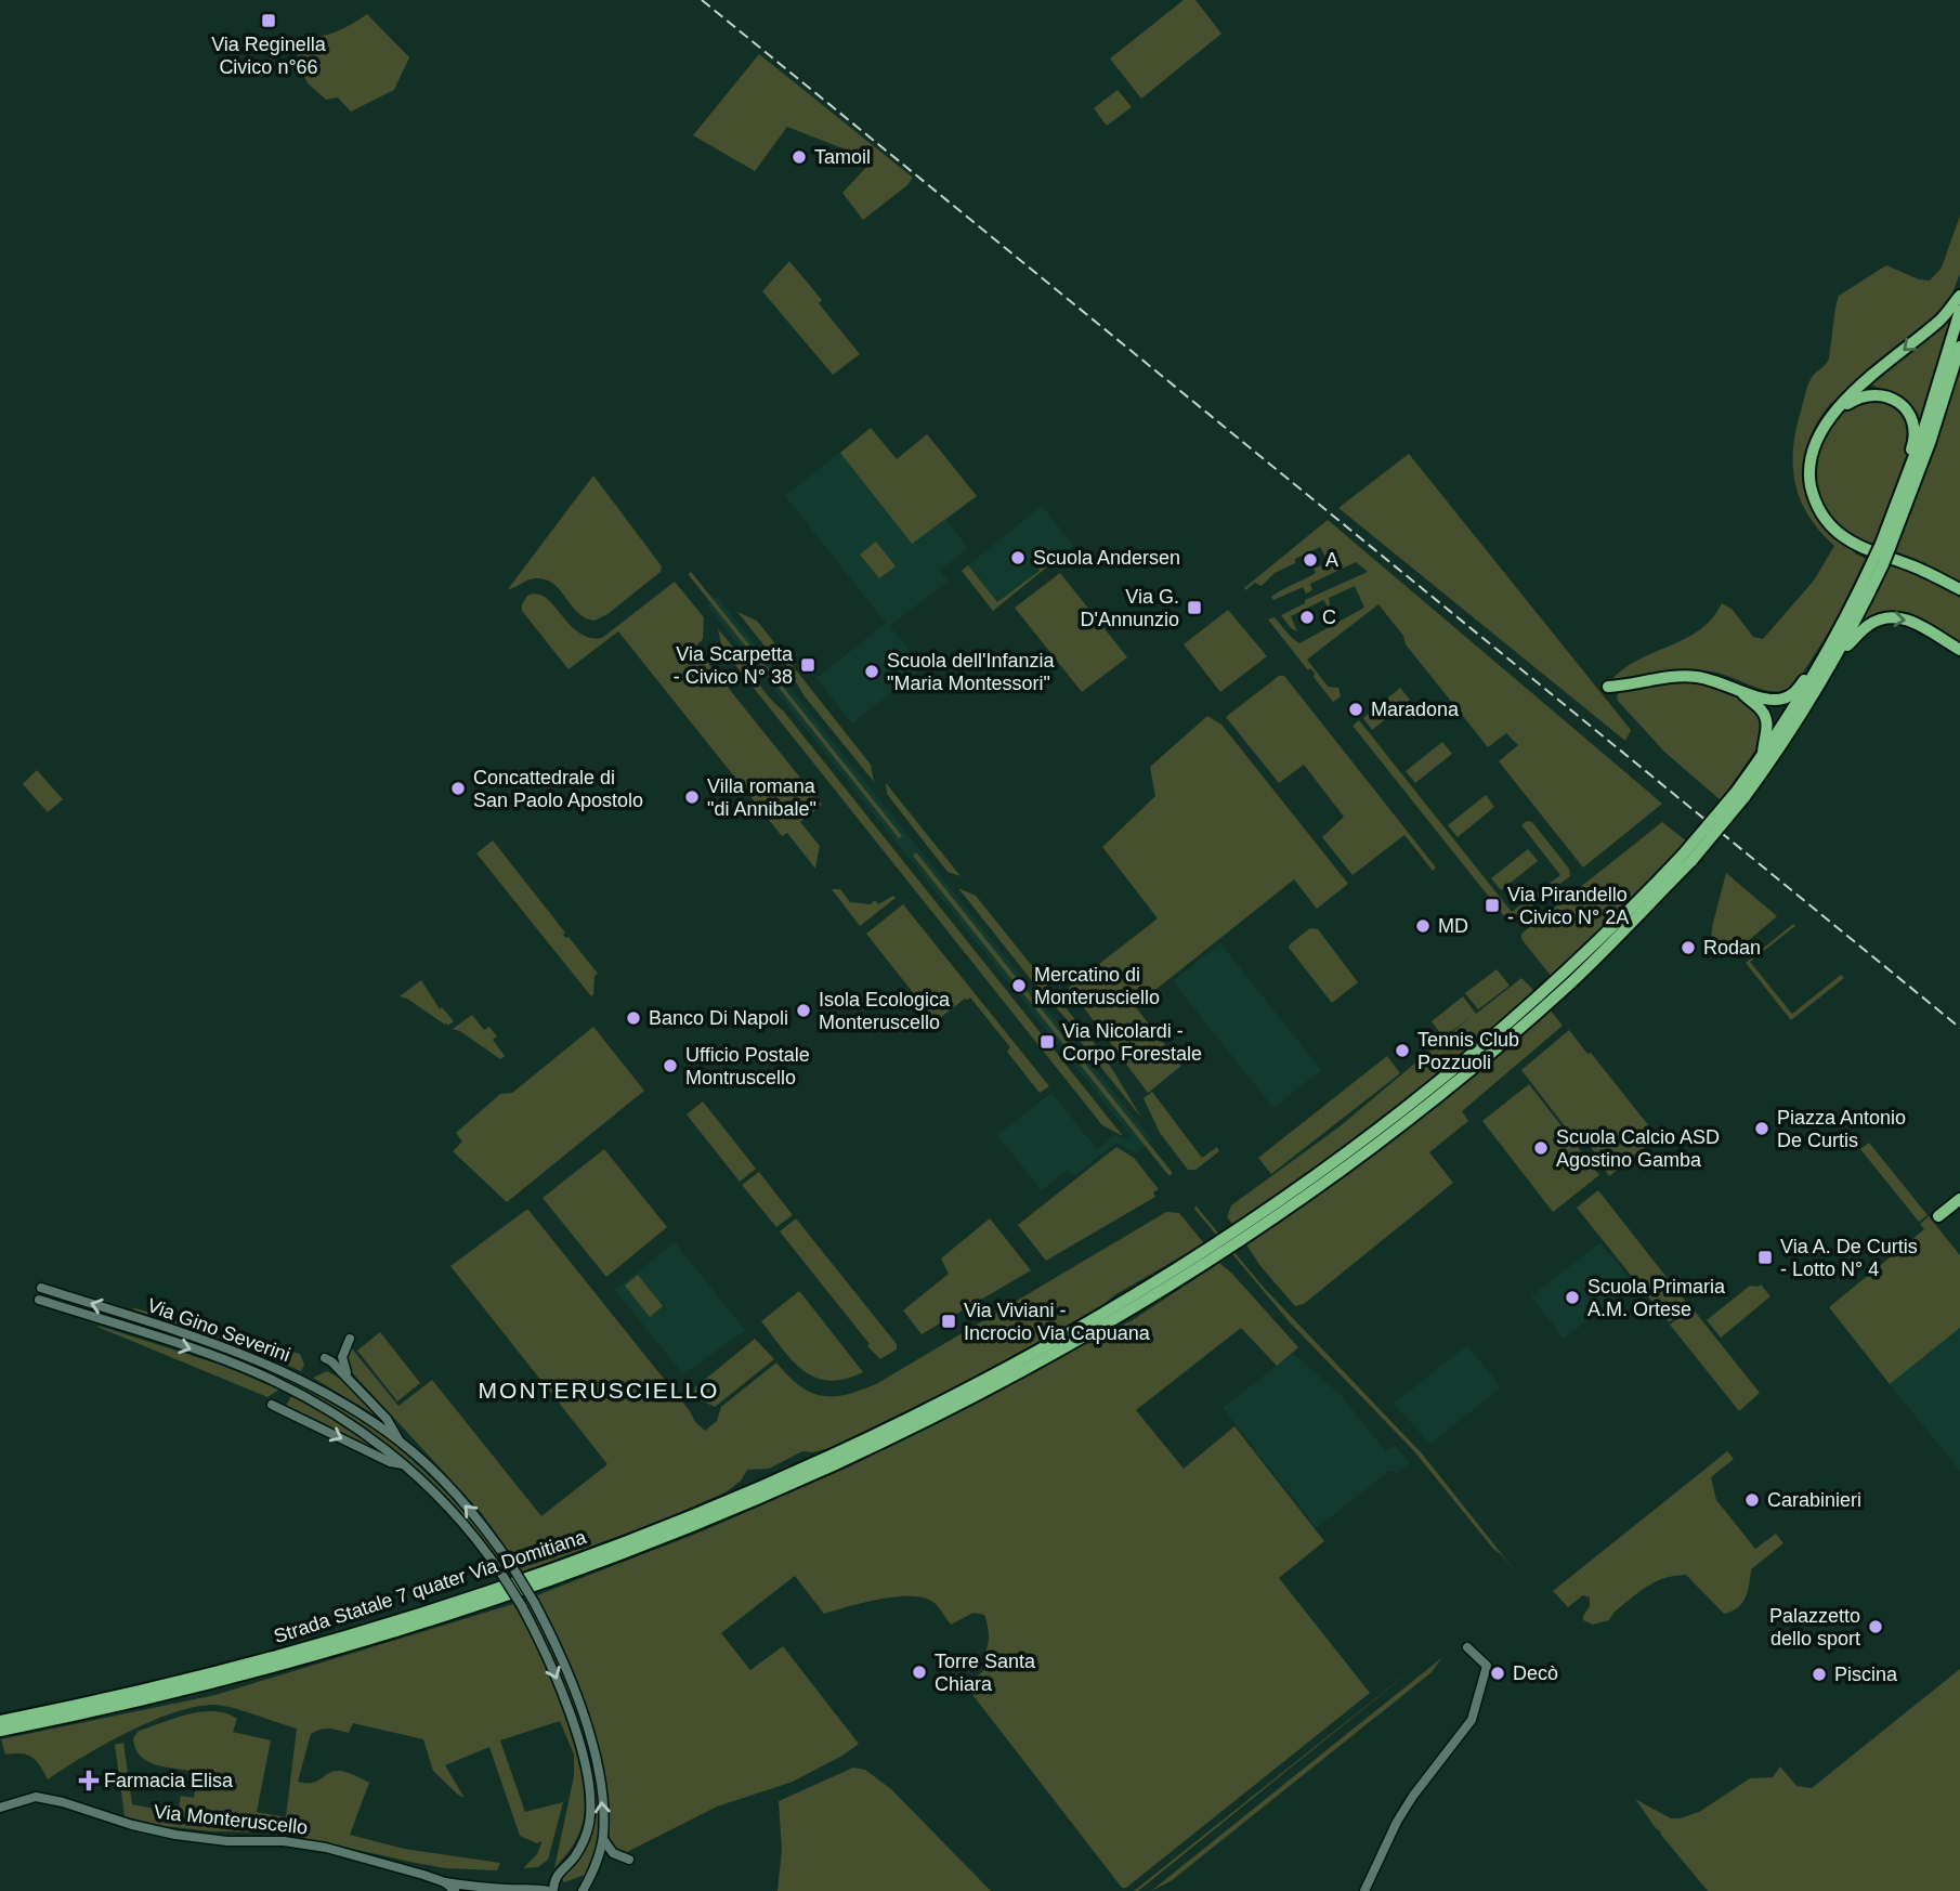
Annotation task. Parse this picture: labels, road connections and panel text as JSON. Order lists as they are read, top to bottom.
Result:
{
  "streets": {
    "highway": ["Strada Statale 7 quater Via Domitiana"],
    "street": ["Via Gino Severini", "Via Monteruscello"]
  },
  "districts": ["MONTERUSCIELLO"],
  "places": {
    "transit": [
      "Via Reginella Civico n°66",
      "Via G. D'Annunzio",
      "Via Scarpetta - Civico N° 38",
      "Via Pirandello - Civico N° 2A",
      "Via Nicolardi - Corpo Forestale",
      "Via A. De Curtis - Lotto N° 4",
      "Via Viviani - Incrocio Via Capuana"
    ],
    "other": [
      "Tamoil",
      "Scuola Andersen",
      "A",
      "C",
      "Scuola dell'Infanzia \"Maria Montessori\"",
      "Maradona",
      "Concattedrale di San Paolo Apostolo",
      "Villa romana \"di Annibale\"",
      "MD",
      "Rodan",
      "Mercatino di Monterusciello",
      "Isola Ecologica Monteruscello",
      "Banco Di Napoli",
      "Tennis Club Pozzuoli",
      "Ufficio Postale Montruscello",
      "Piazza Antonio De Curtis",
      "Scuola Calcio ASD Agostino Gamba",
      "Scuola Primaria A.M. Ortese",
      "Carabinieri",
      "Palazzetto dello sport",
      "Torre Santa Chiara",
      "Decò",
      "Piscina"
    ],
    "health": ["Farmacia Elisa"]
  }
}
